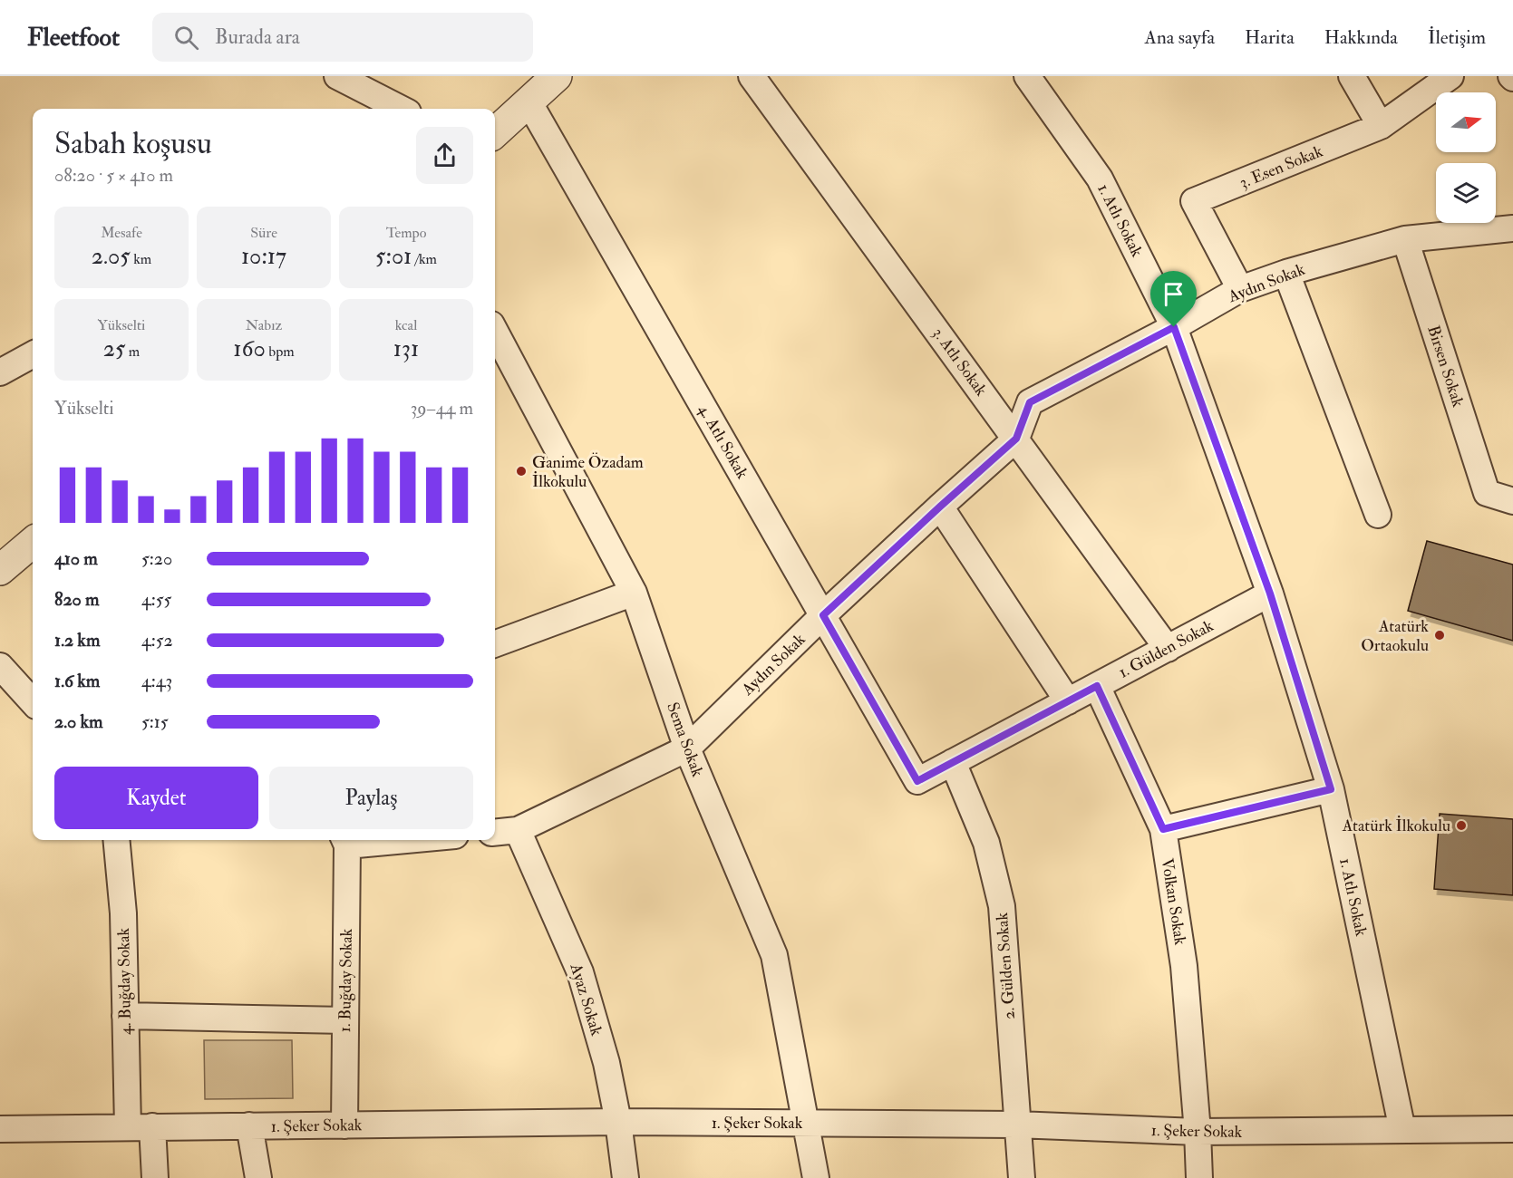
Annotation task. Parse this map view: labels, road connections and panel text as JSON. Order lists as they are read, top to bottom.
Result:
{
  "streets": {
    "street": [
      "3. Esen Sokak",
      "1. Atlı Sokak",
      "Aydın Sokak",
      "3. Atlı Sokak",
      "Birsen Sokak",
      "4. Atlı Sokak",
      "1. Gülden Sokak",
      "Sema Sokak",
      "Volkan Sokak",
      "2. Gülden Sokak",
      "1. Buğday Sokak",
      "4. Buğday Sokak",
      "Ayaz Sokak",
      "1. Şeker Sokak"
    ]
  },
  "crossings": [
    ["3. Esen Sokak", "Aydın Sokak"],
    ["1. Atlı Sokak", "Aydın Sokak"],
    ["1. Atlı Sokak", "1. Gülden Sokak"],
    ["1. Atlı Sokak", "1. Şeker Sokak"],
    ["Aydın Sokak", "3. Atlı Sokak"],
    ["Aydın Sokak", "Birsen Sokak"],
    ["Aydın Sokak", "4. Atlı Sokak"],
    ["Aydın Sokak", "Sema Sokak"],
    ["Aydın Sokak", "Ayaz Sokak"],
    ["3. Atlı Sokak", "1. Gülden Sokak"],
    ["4. Atlı Sokak", "1. Gülden Sokak"],
    ["1. Gülden Sokak", "Volkan Sokak"],
    ["1. Gülden Sokak", "2. Gülden Sokak"],
    ["Sema Sokak", "1. Şeker Sokak"],
    ["Volkan Sokak", "1. Şeker Sokak"],
    ["2. Gülden Sokak", "1. Şeker Sokak"],
    ["1. Buğday Sokak", "1. Şeker Sokak"],
    ["4. Buğday Sokak", "1. Şeker Sokak"],
    ["Ayaz Sokak", "1. Şeker Sokak"]
  ],
  "places": ["Ganime Özadam İlkokulu", "Atatürk Ortaokulu", "Atatürk İlkokulu"],
  "north": "right",
  "page": {
    "header": "Fleetfoot",
    "search": "Burada ara",
    "nav": [
      "Ana sayfa",
      "Harita",
      "Hakkında",
      "İletişim"
    ],
    "heading": ["Sabah koşusu", "08:20 · 5 × 410 m"],
    "stats": [
      ["Mesafe", "2.05 km"],
      ["Süre", "10:17"],
      ["Tempo", "5:01 /km"],
      ["Yükselti", "25 m"],
      ["Nabız", "160 bpm"],
      ["kcal", "131"]
    ],
    "chart": ["Yükselti", "39–44 m"],
    "list": [
      {
        "name": "410 m",
        "note": "5:20"
      },
      {
        "name": "820 m",
        "note": "4:55"
      },
      {
        "name": "1.2 km",
        "note": "4:52"
      },
      {
        "name": "1.6 km",
        "note": "4:43"
      },
      {
        "name": "2.0 km",
        "note": "5:15"
      }
    ],
    "buttons": ["Kaydet", "Paylaş"]
  }
}
